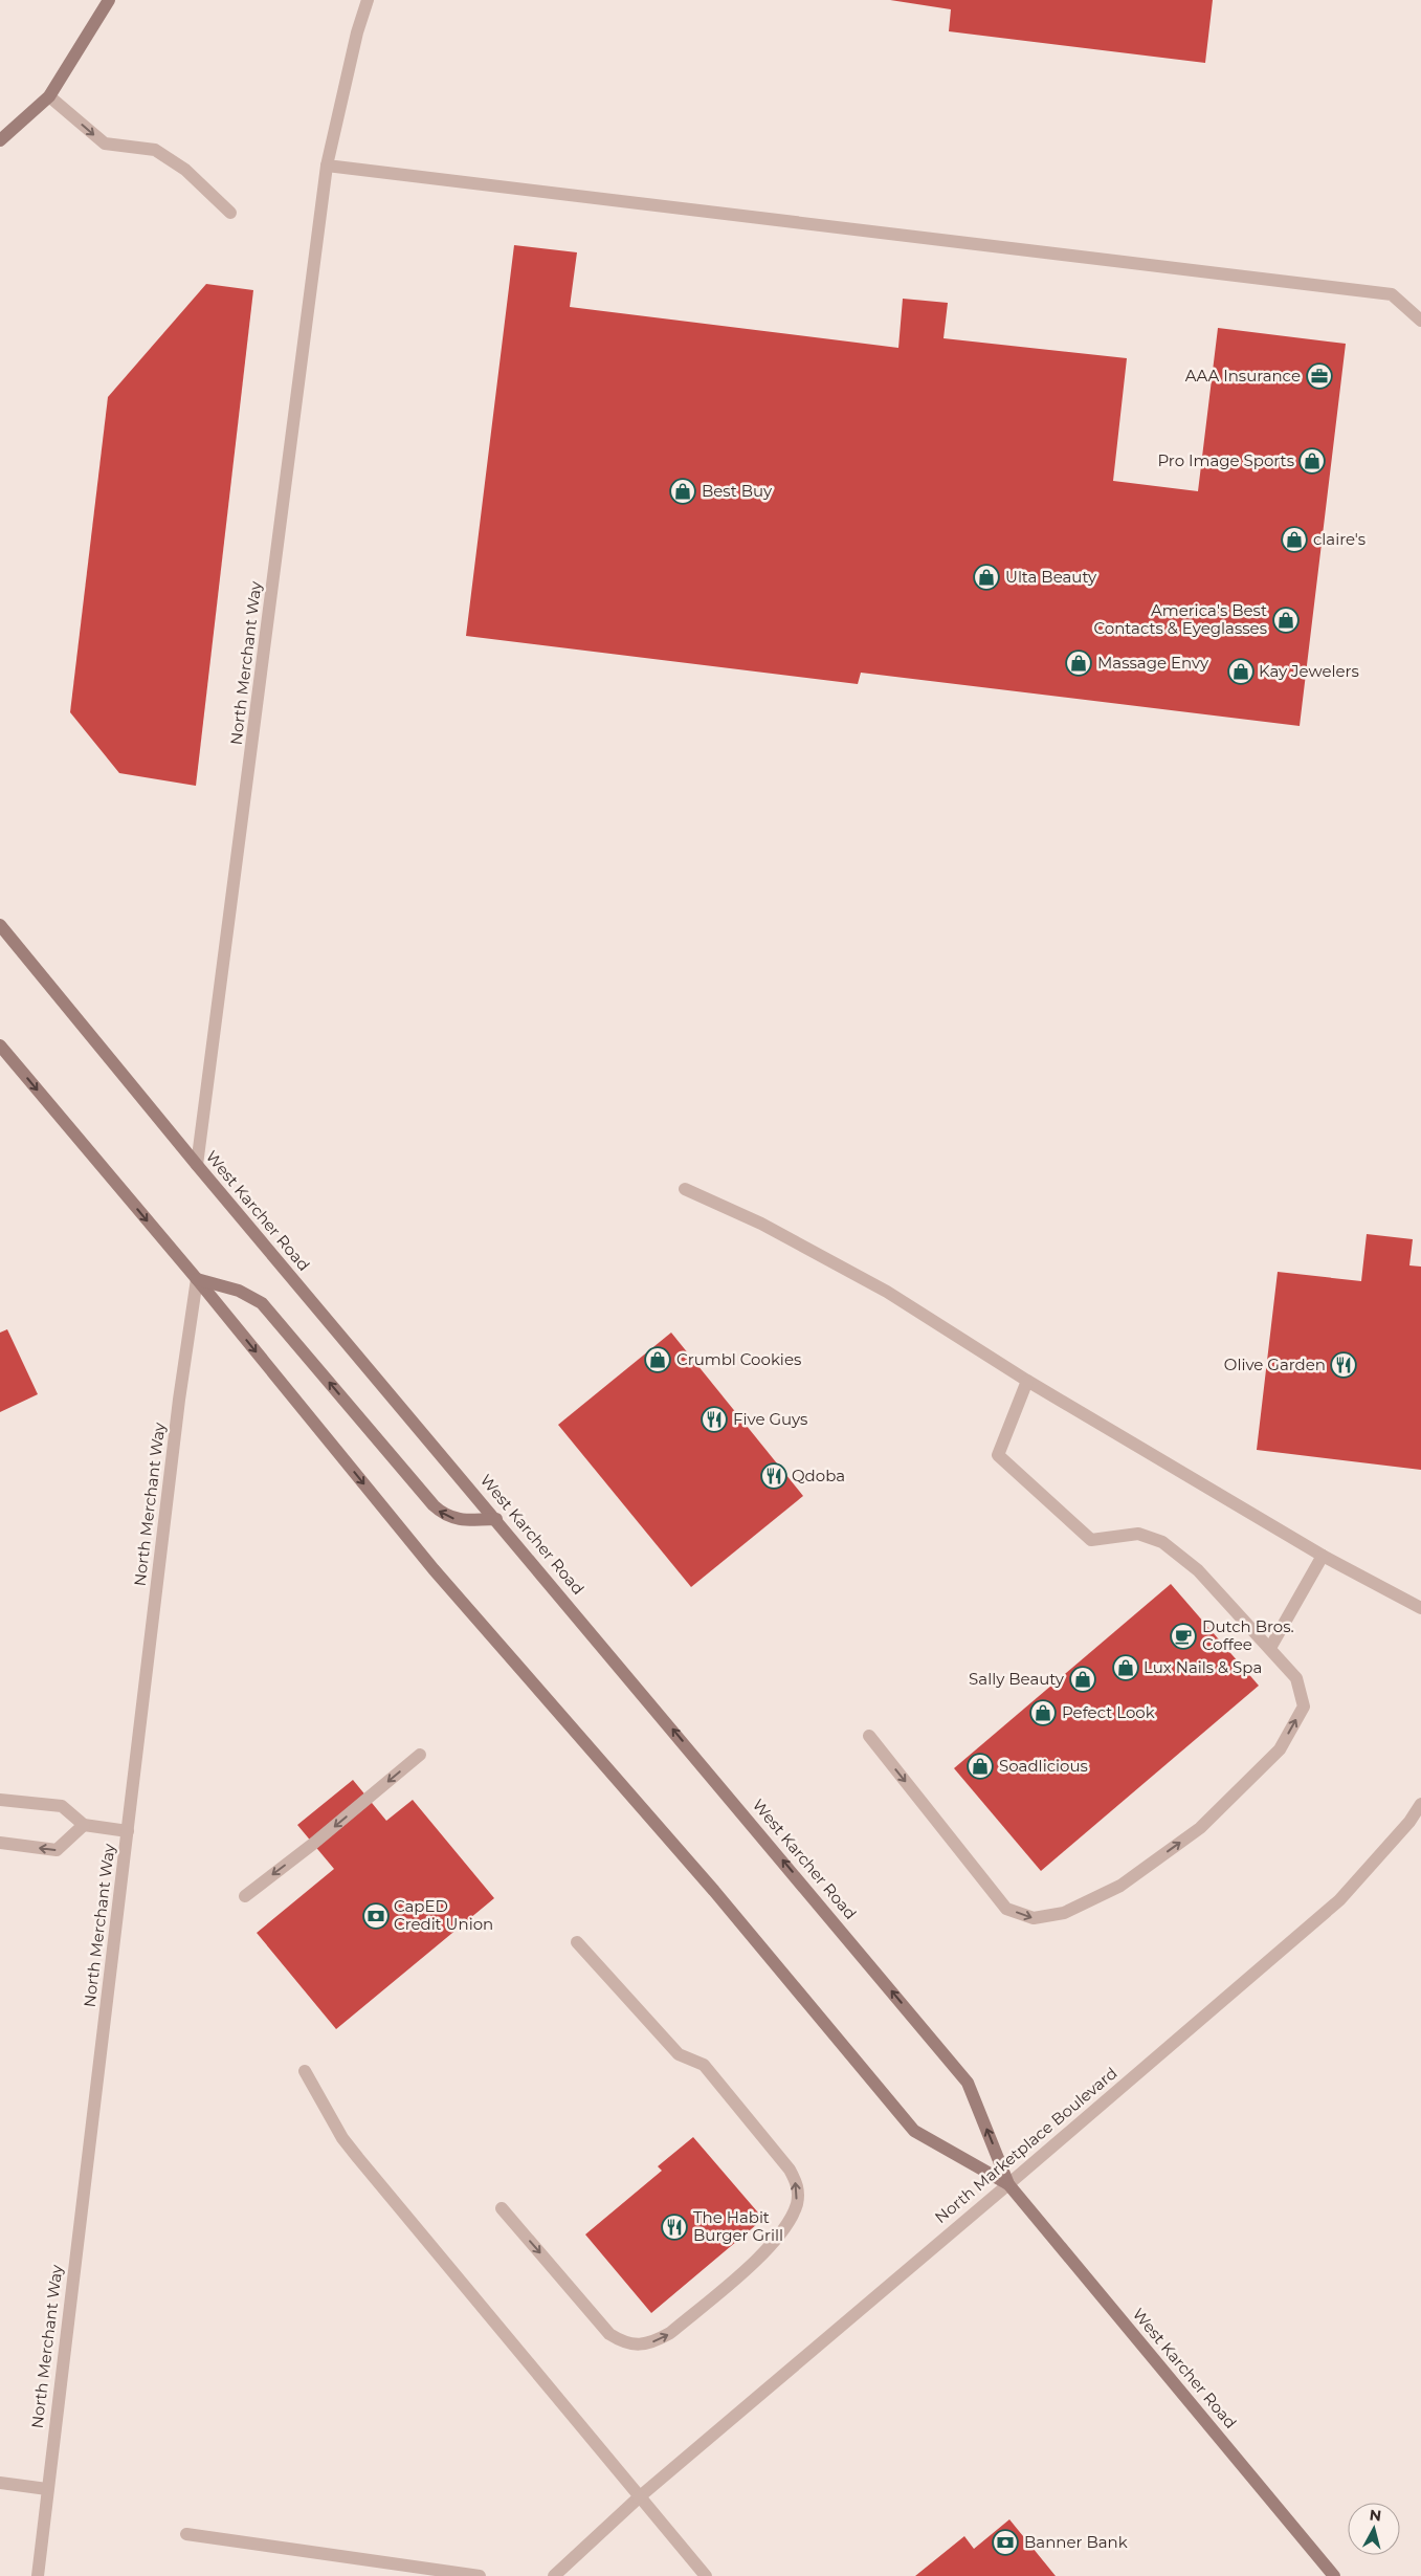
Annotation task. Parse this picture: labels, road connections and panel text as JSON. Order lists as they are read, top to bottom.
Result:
{
  "streets": {
    "main road": ["West Karcher Road"],
    "street": ["North Merchant Way", "North Marketplace Boulevard"]
  },
  "crossings": [
    ["North Merchant Way", "West Karcher Road"],
    ["West Karcher Road", "North Marketplace Boulevard"]
  ],
  "places": {
    "office": ["AAA Insurance"],
    "shop": [
      "Pro Image Sports",
      "Best Buy",
      "claire's",
      "Ulta Beauty",
      "America's Best Contacts & Eyeglasses",
      "Massage Envy",
      "Kay Jewelers",
      "Crumbl Cookies",
      "Lux Nails & Spa",
      "Sally Beauty",
      "Pefect Look",
      "Soadlicious"
    ],
    "restaurant": [
      "Olive Garden",
      "Five Guys",
      "Qdoba",
      "The Habit Burger Grill"
    ],
    "cafe": ["Dutch Bros. Coffee"],
    "bank": ["CapED Credit Union", "Banner Bank"]
  },
  "north": "top"
}
